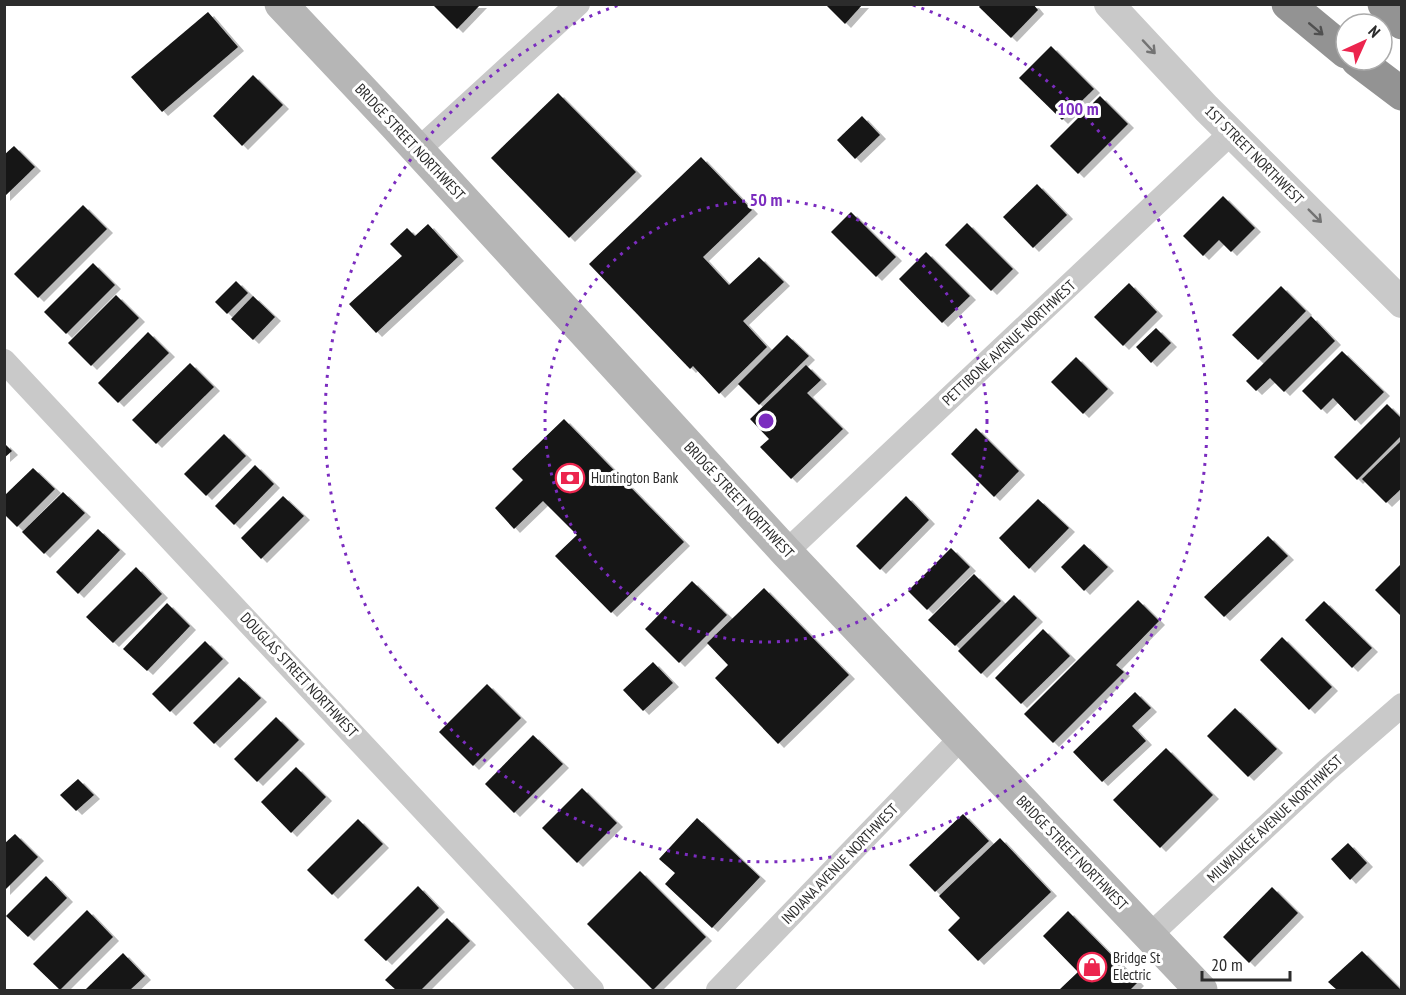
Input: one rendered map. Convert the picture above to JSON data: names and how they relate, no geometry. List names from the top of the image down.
{
  "streets": {
    "main road": ["BRIDGE STREET NORTHWEST"],
    "street": [
      "1ST STREET NORTHWEST",
      "PETTIBONE AVENUE NORTHWEST",
      "DOUGLAS STREET NORTHWEST",
      "MILWAUKEE AVENUE NORTHWEST",
      "INDIANA AVENUE NORTHWEST"
    ]
  },
  "crossings": [
    ["BRIDGE STREET NORTHWEST", "PETTIBONE AVENUE NORTHWEST"],
    ["BRIDGE STREET NORTHWEST", "MILWAUKEE AVENUE NORTHWEST"],
    ["BRIDGE STREET NORTHWEST", "INDIANA AVENUE NORTHWEST"],
    ["1ST STREET NORTHWEST", "PETTIBONE AVENUE NORTHWEST"]
  ],
  "one_way": ["1ST STREET NORTHWEST"],
  "places": {
    "bank": ["Huntington Bank"],
    "shop": ["Bridge St Electric"]
  },
  "scale_bar": "20 m",
  "north": "top right",
  "rings": ["100 m", "50 m"]
}
